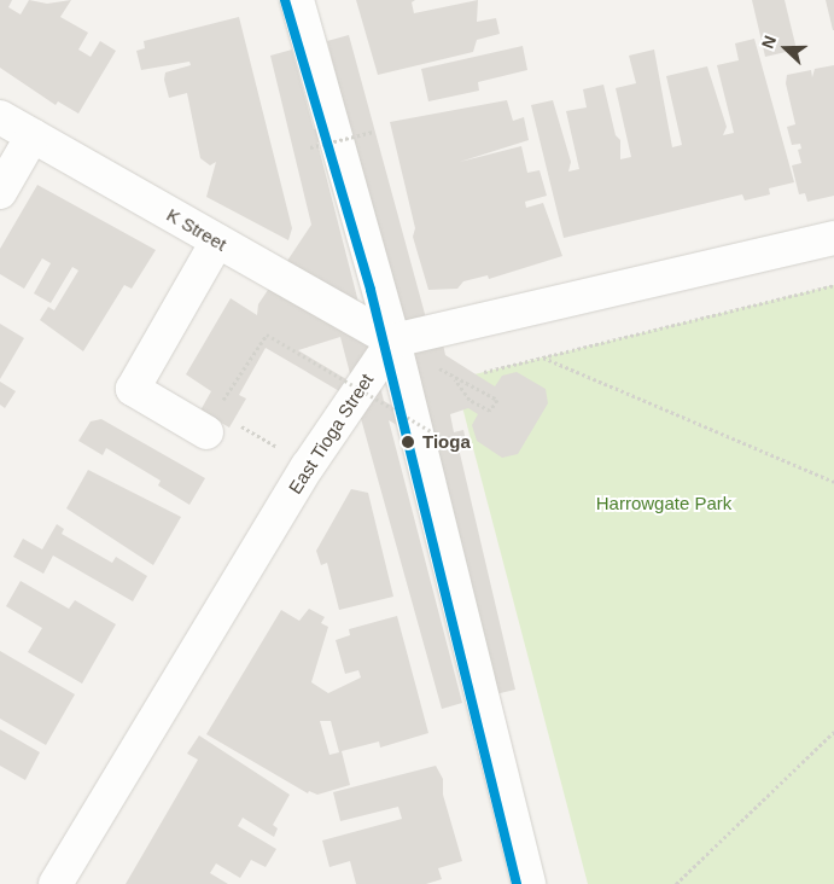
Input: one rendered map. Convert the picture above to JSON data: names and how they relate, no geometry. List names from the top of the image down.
{
  "streets": {
    "street": ["K Street", "East Tioga Street"]
  },
  "crossings": [
    ["K Street", "East Tioga Street"]
  ],
  "parks": ["Harrowgate Park"],
  "places": ["Tioga"],
  "north": "left"
}
